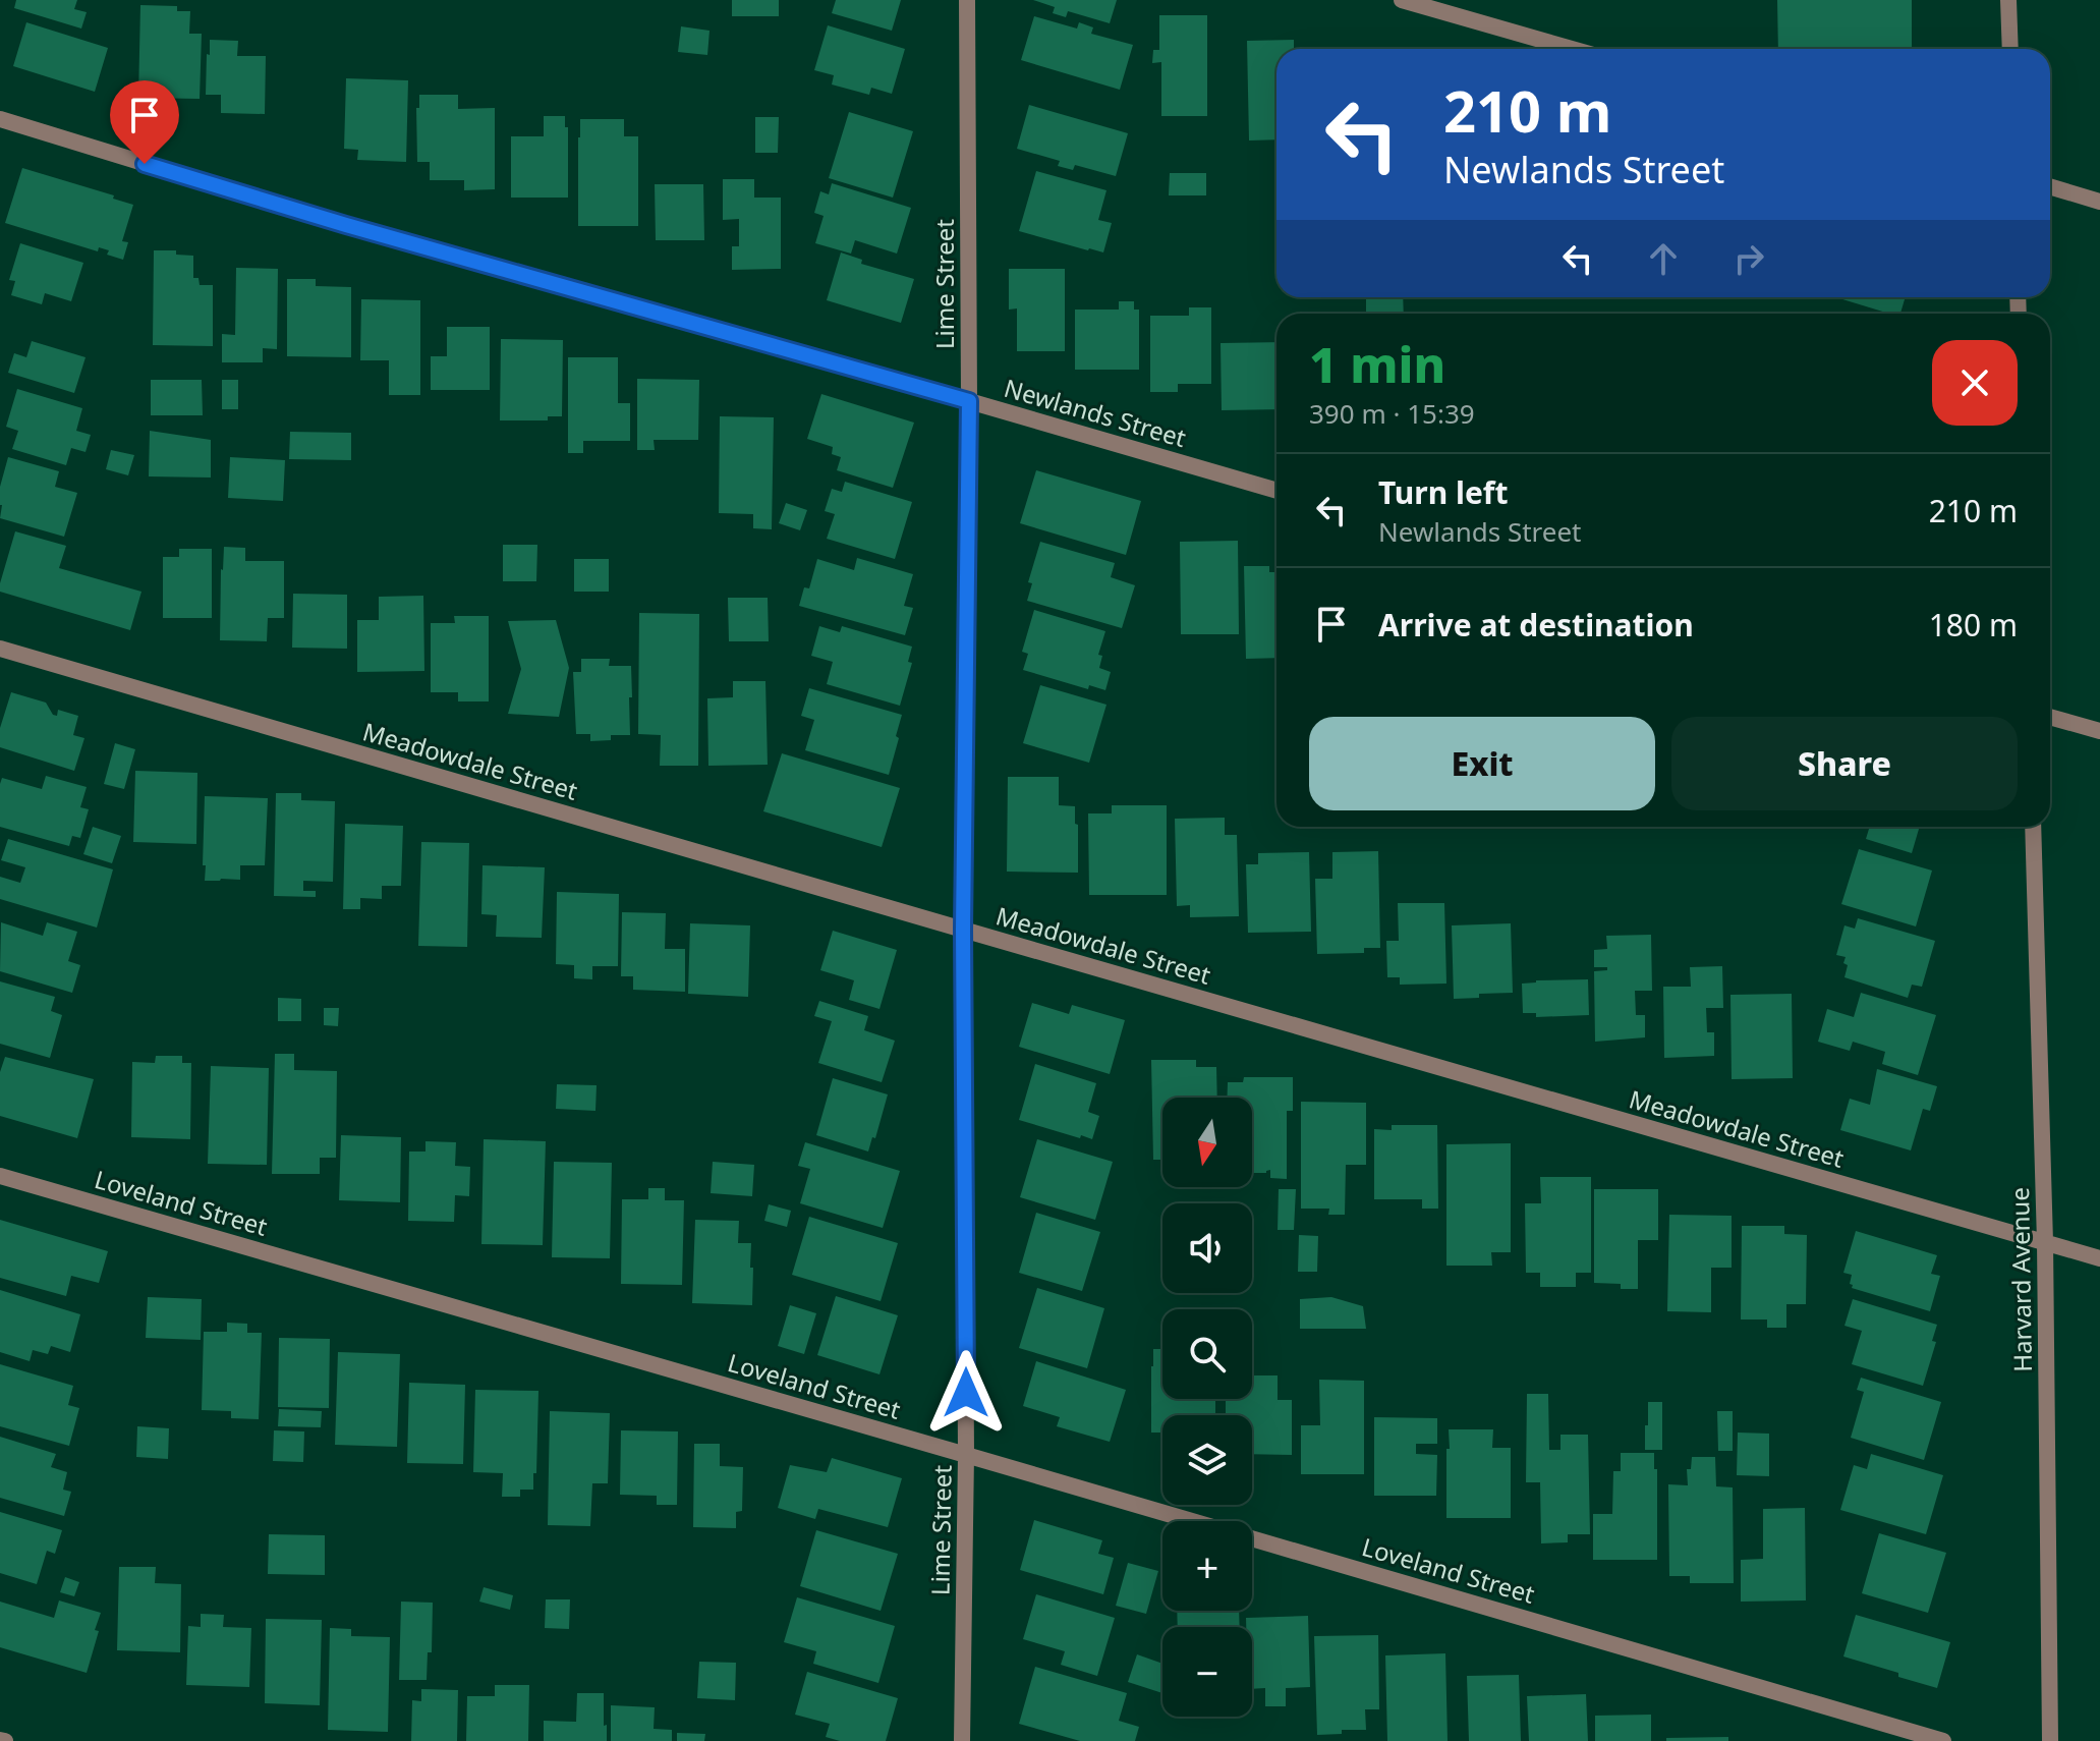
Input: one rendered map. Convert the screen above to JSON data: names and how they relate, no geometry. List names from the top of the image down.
{
  "streets": {
    "street": [
      "Lime Street",
      "Newlands Street",
      "Meadowdale Street",
      "Loveland Street",
      "Harvard Avenue"
    ]
  },
  "crossings": [
    ["Lime Street", "Newlands Street"],
    ["Lime Street", "Meadowdale Street"],
    ["Lime Street", "Loveland Street"],
    ["Meadowdale Street", "Harvard Avenue"]
  ],
  "north": "bottom",
  "page": {
    "turn": ["210 m", "Newlands Street"],
    "heading": ["1 min", "390 m · 15:39"],
    "list": [
      {
        "name": "Turn left",
        "note": "Newlands Street",
        "value": "210 m"
      },
      {
        "name": "Arrive at destination",
        "value": "180 m"
      }
    ],
    "buttons": ["Exit", "Share"],
    "map_buttons": ["+", "−"]
  }
}
